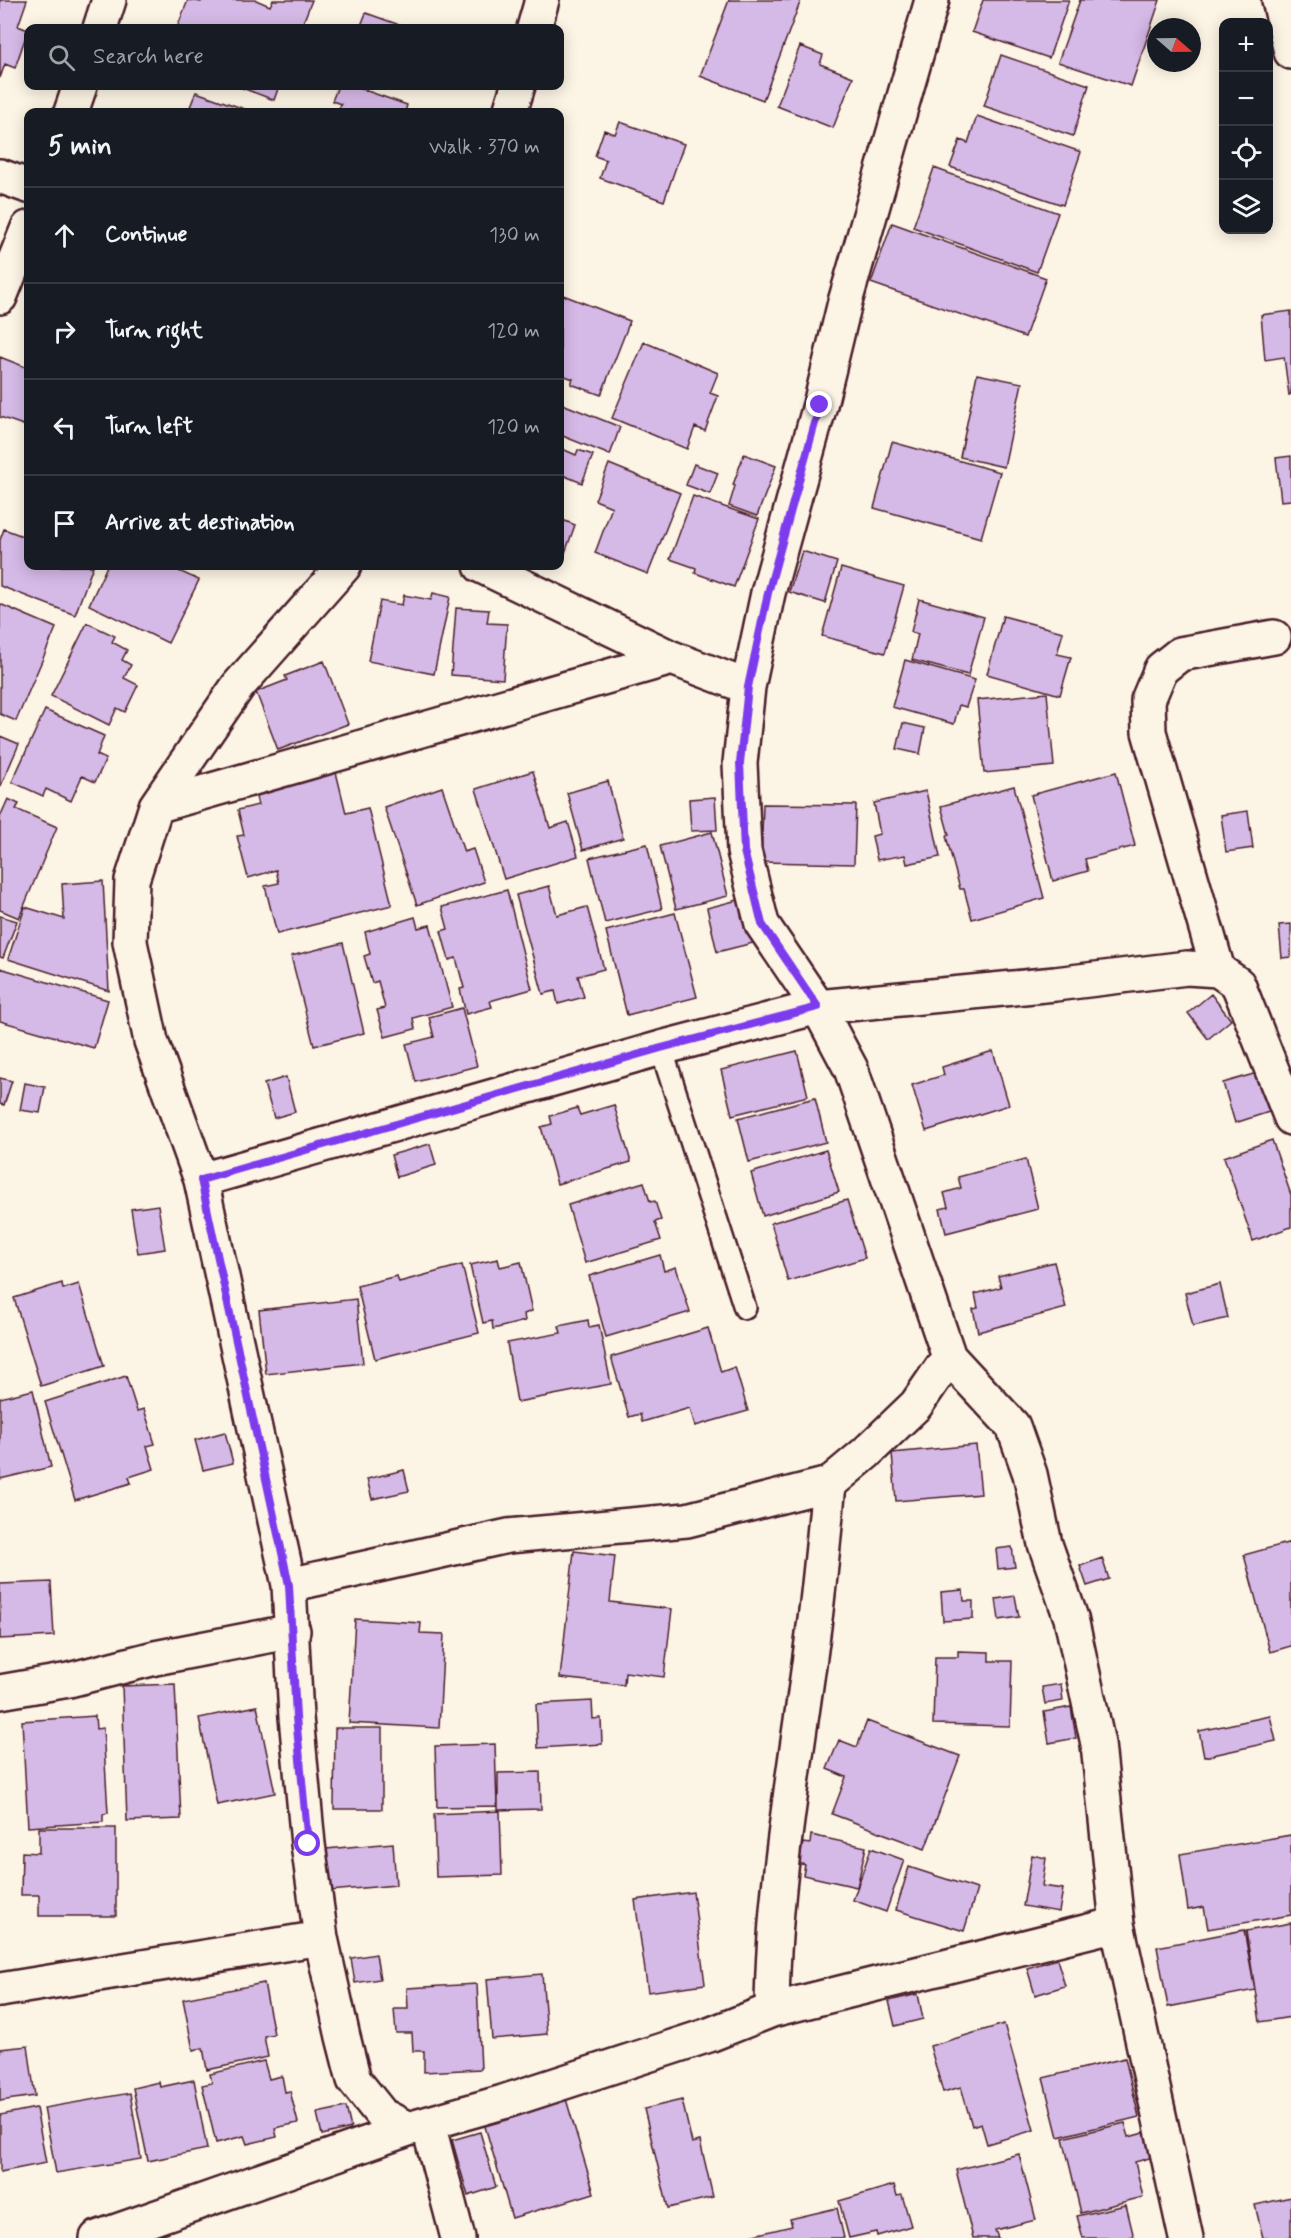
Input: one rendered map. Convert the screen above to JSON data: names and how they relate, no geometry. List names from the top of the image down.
{
  "north": "right",
  "page": {
    "map_buttons": ["+", "−"],
    "search": "Search here",
    "heading": ["5 min", "Walk · 370 m"],
    "list": [
      ["Continue", "130 m"],
      ["Turn right", "120 m"],
      ["Turn left", "120 m"],
      "Arrive at destination"
    ]
  }
}
